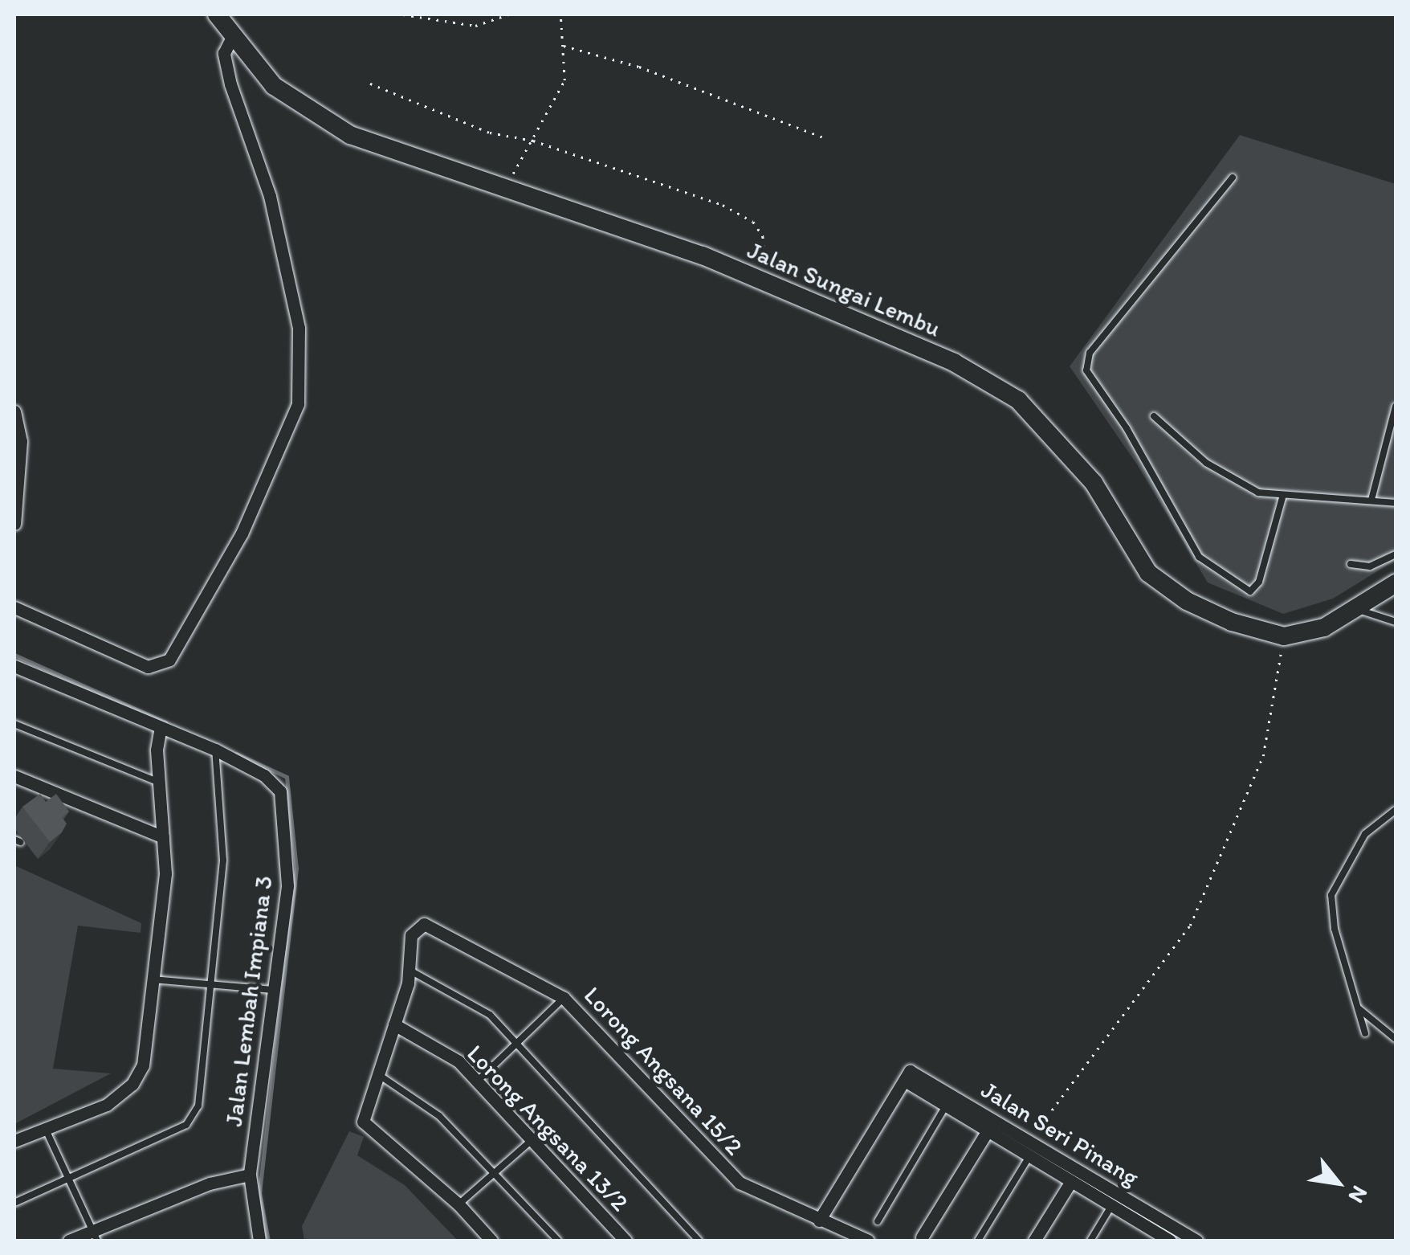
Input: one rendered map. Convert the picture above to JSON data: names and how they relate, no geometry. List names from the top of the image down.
{
  "streets": {
    "main road": ["Jalan Sungai Lembu"],
    "street": [
      "Jalan Lembah Impiana 3",
      "Lorong Angsana 15/2",
      "Lorong Angsana 13/2",
      "Jalan Seri Pinang"
    ]
  },
  "north": "bottom right"
}
